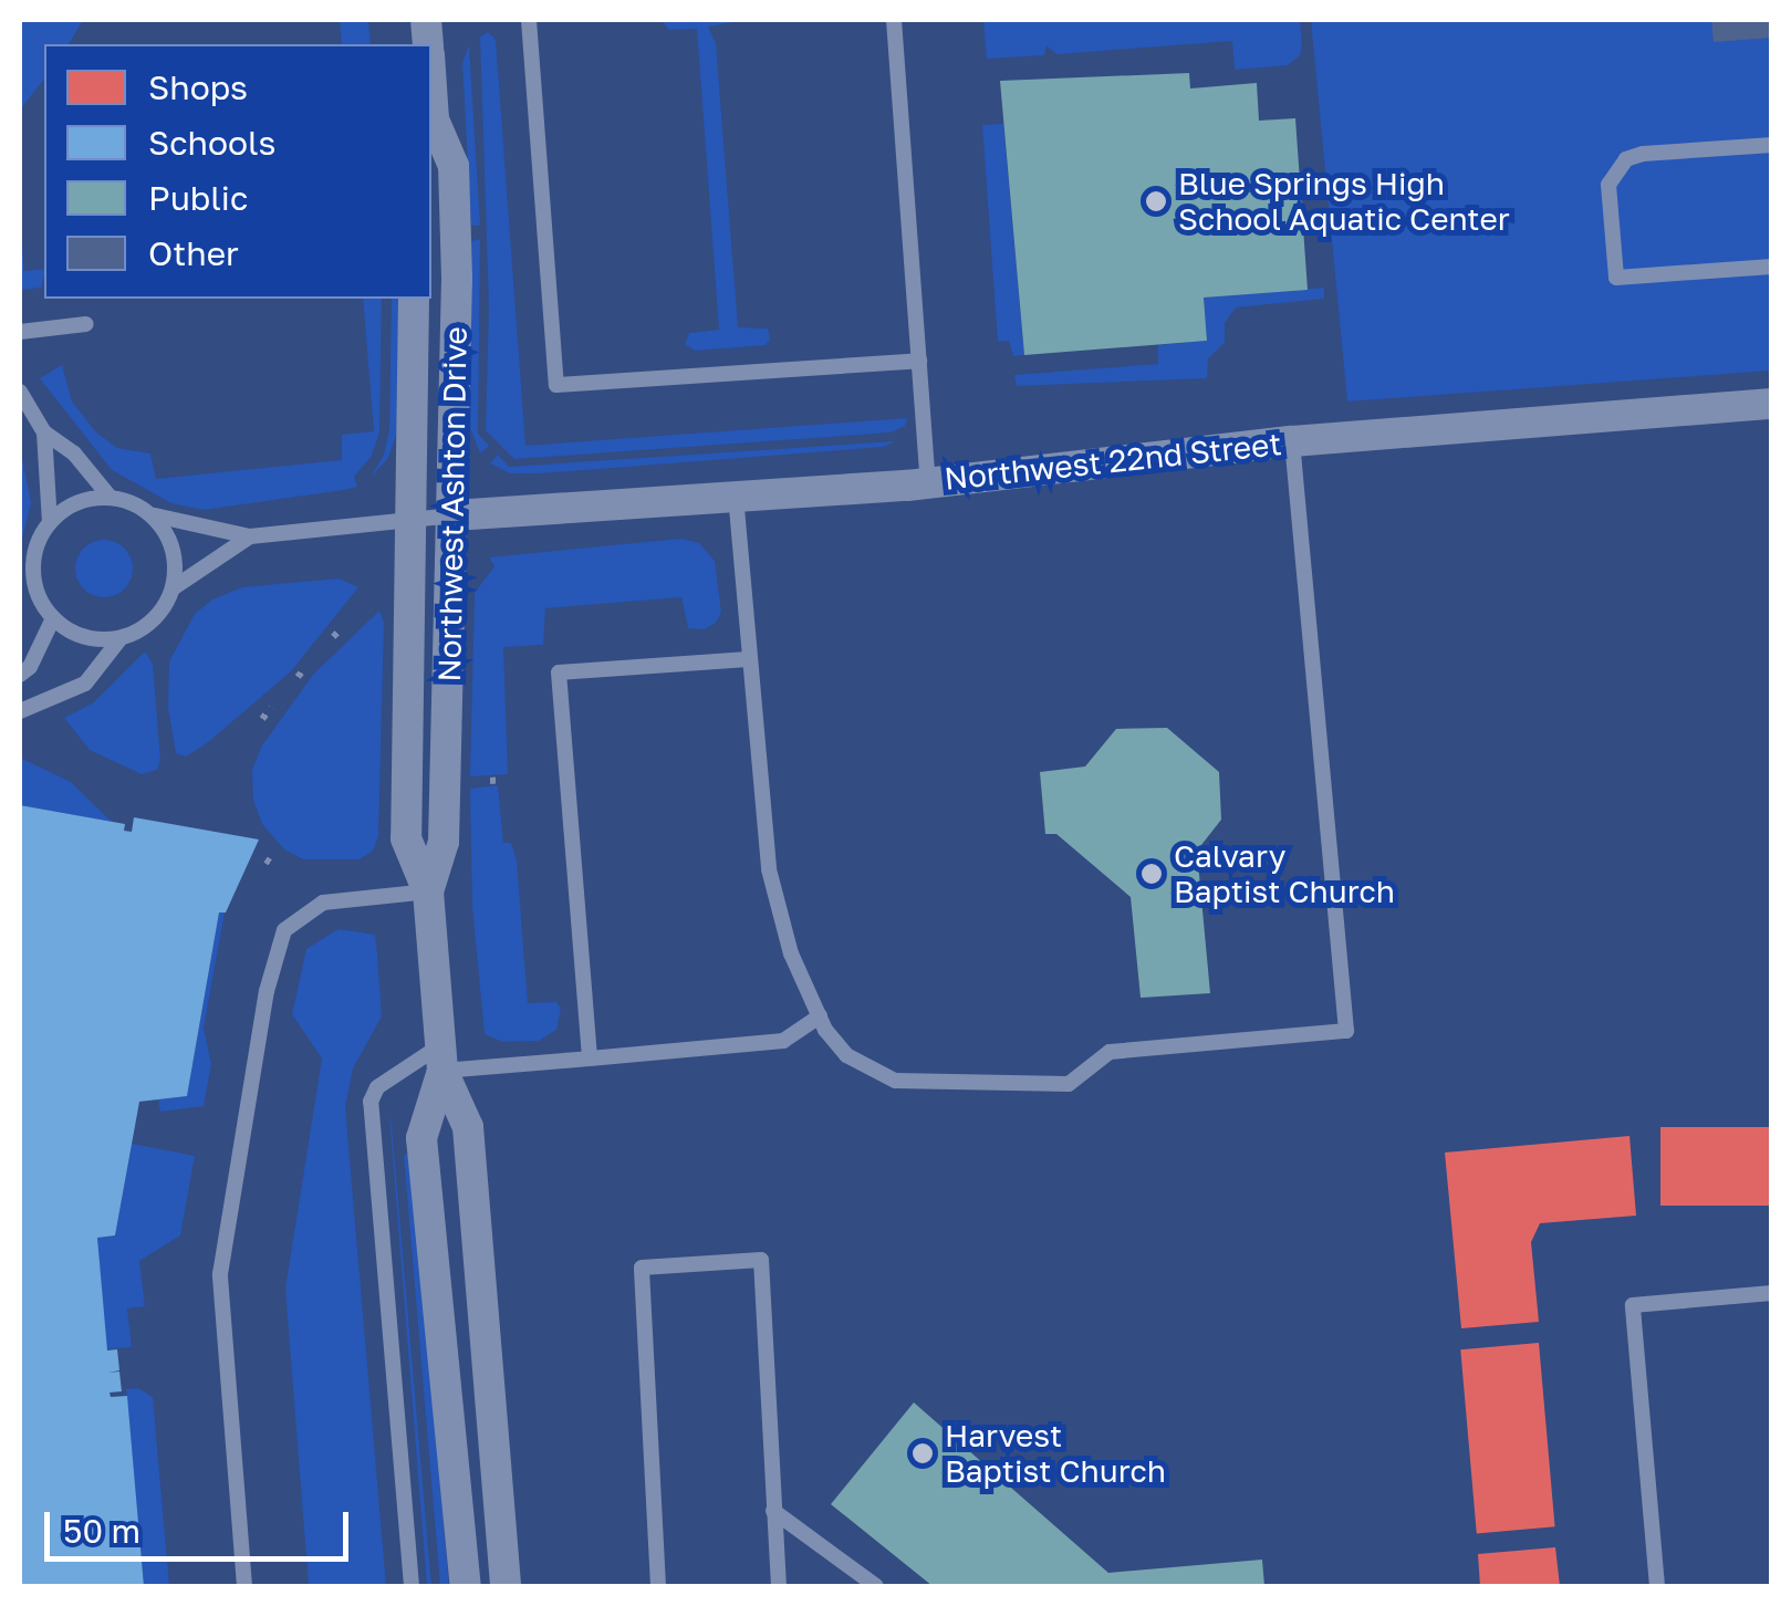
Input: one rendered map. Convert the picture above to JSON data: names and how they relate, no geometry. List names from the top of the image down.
{
  "streets": {
    "street": ["Northwest 22nd Street", "Northwest Ashton Drive"]
  },
  "crossings": [
    ["Northwest 22nd Street", "Northwest Ashton Drive"]
  ],
  "places": ["Blue Springs High School Aquatic Center", "Calvary Baptist Church", "Harvest Baptist Church"],
  "legend": [
    "Shops",
    "Schools",
    "Public",
    "Other"
  ],
  "scale_bar": "50 m"
}
